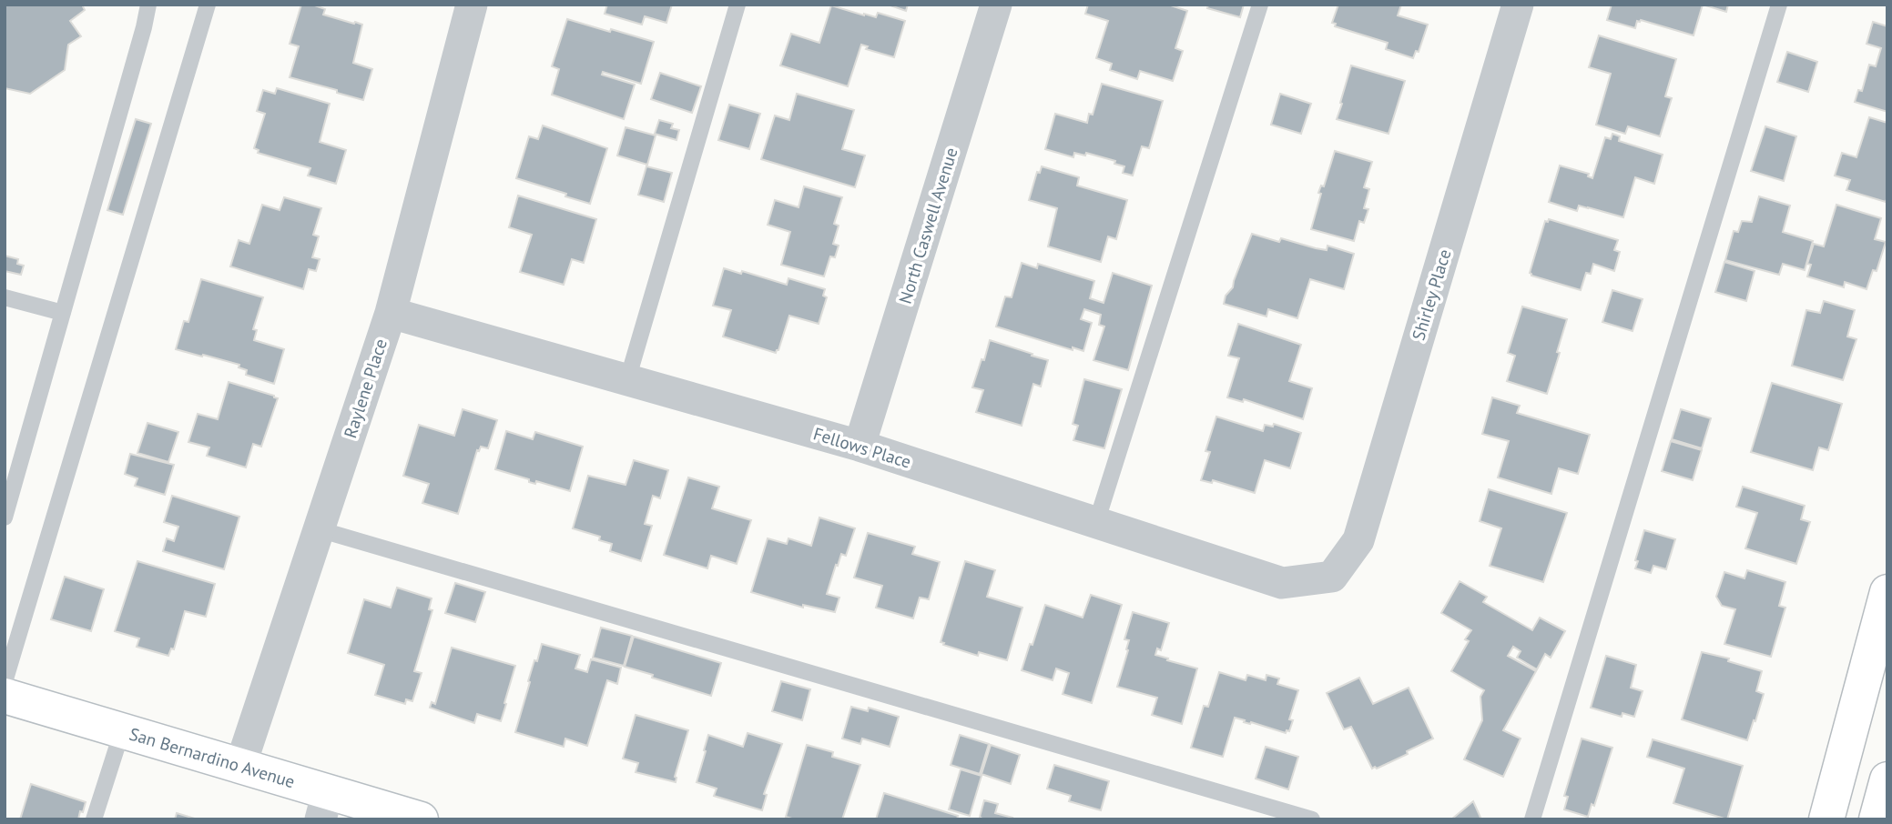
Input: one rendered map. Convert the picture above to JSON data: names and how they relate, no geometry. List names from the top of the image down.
{
  "streets": {
    "main road": ["San Bernardino Avenue"],
    "street": [
      "North Caswell Avenue",
      "Shirley Place",
      "Raylene Place",
      "Fellows Place"
    ]
  },
  "crossings": [
    ["North Caswell Avenue", "Fellows Place"],
    ["Shirley Place", "Fellows Place"],
    ["Raylene Place", "Fellows Place"],
    ["Raylene Place", "San Bernardino Avenue"]
  ]
}
